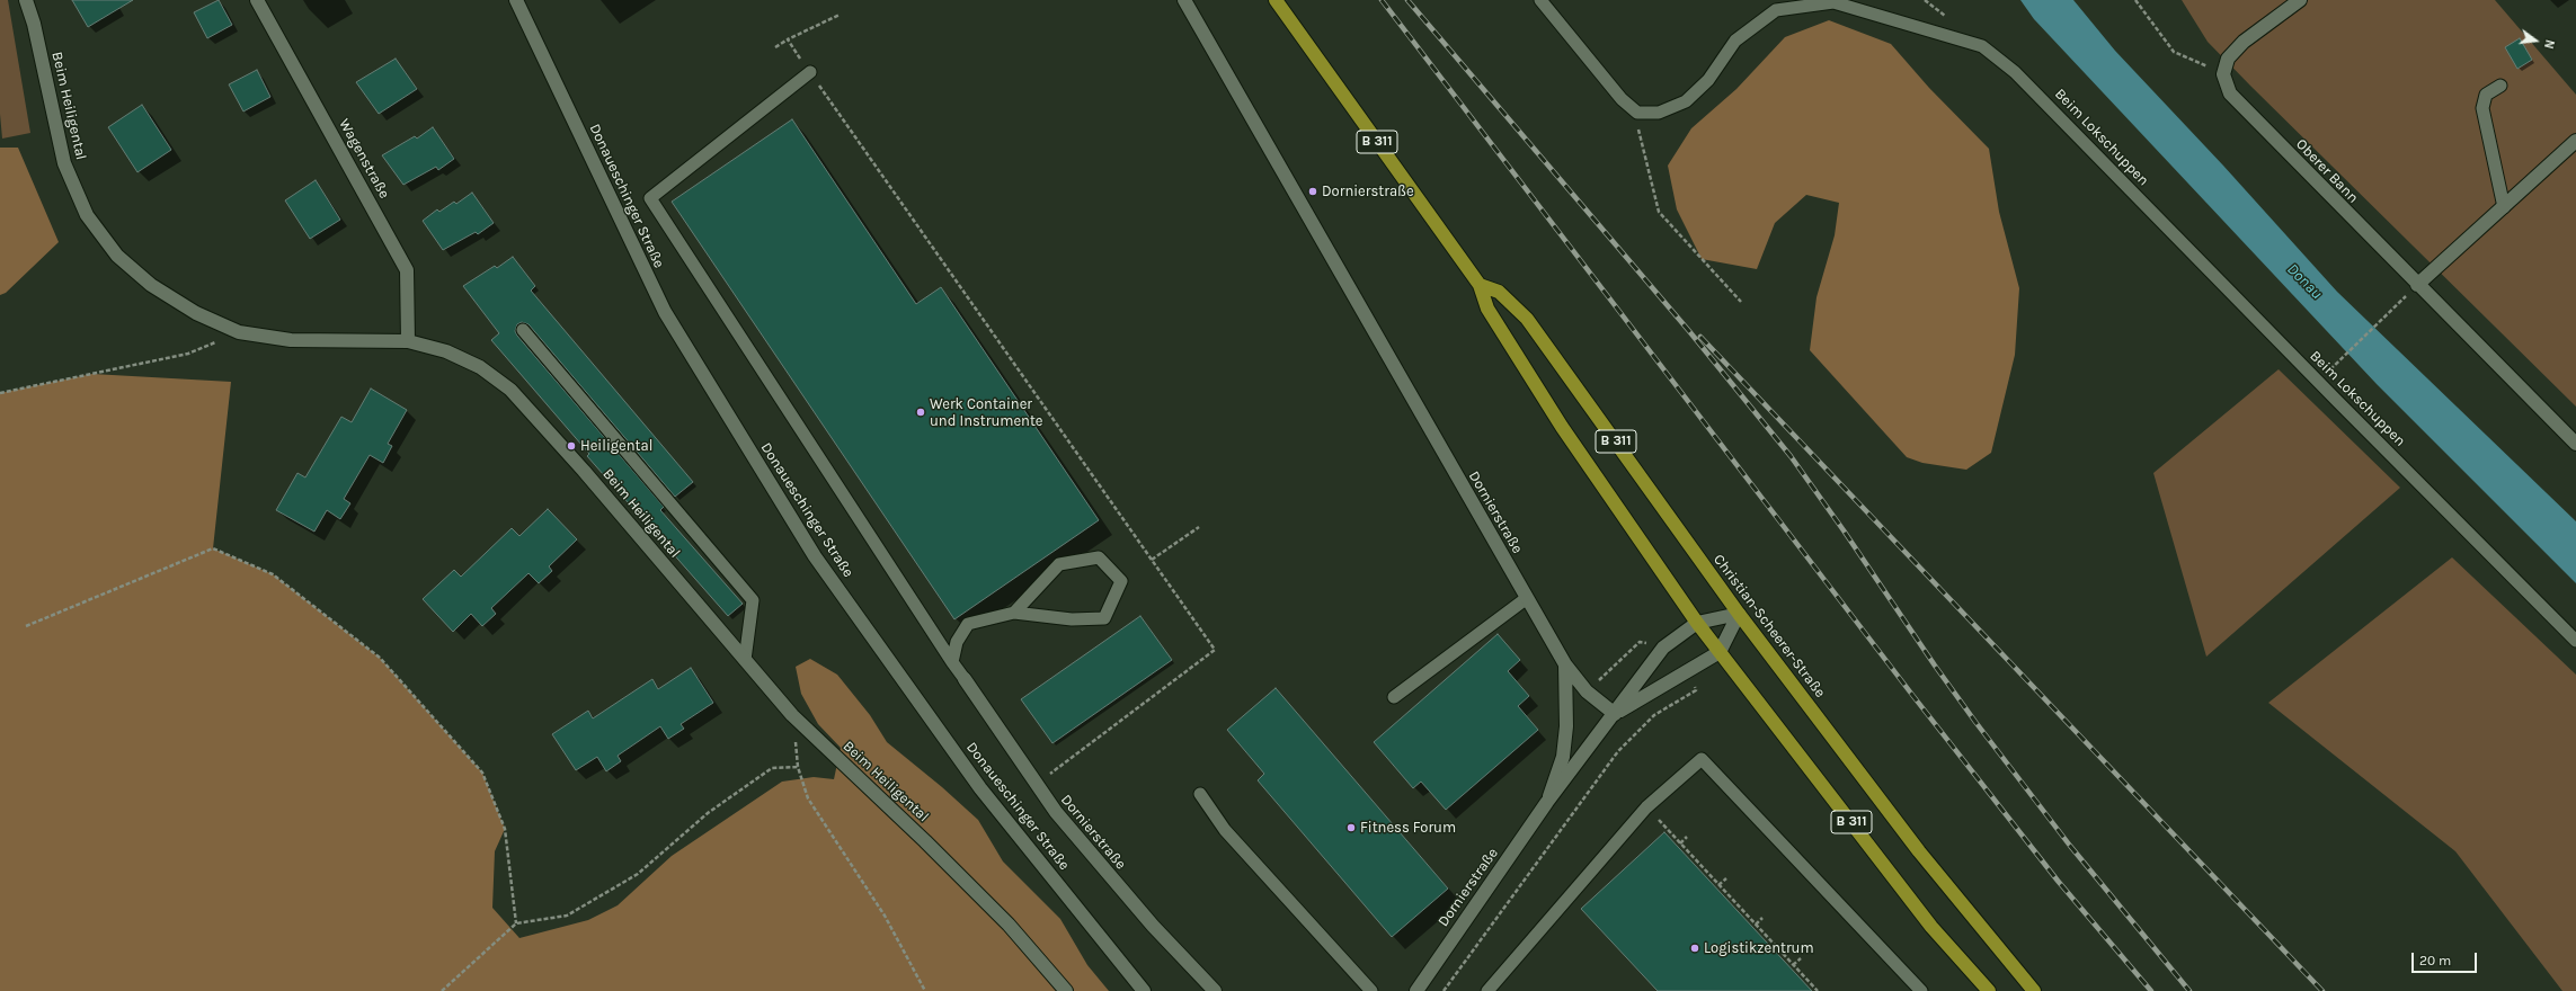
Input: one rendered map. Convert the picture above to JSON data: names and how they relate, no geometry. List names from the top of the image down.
{
  "streets": {
    "main road": ["B 311", "Christian-Scheerer-Straße"],
    "street": [
      "Beim Heiligental",
      "Wagenstraße",
      "Oberer Bann",
      "Donaueschinger Straße",
      "Dornierstraße"
    ],
    "lane": ["Beim Lokschuppen"]
  },
  "crossings": [
    ["Beim Heiligental", "Wagenstraße"],
    ["B 311", "Dornierstraße"],
    ["B 311", "Christian-Scheerer-Straße"],
    ["Dornierstraße", "Christian-Scheerer-Straße"]
  ],
  "water": ["Donau"],
  "places": [
    "Dornierstraße",
    "Werk Container und Instrumente",
    "Heiligental",
    "Fitness Forum",
    "Logistikzentrum"
  ],
  "scale_bar": "20 m",
  "north": "right"
}
